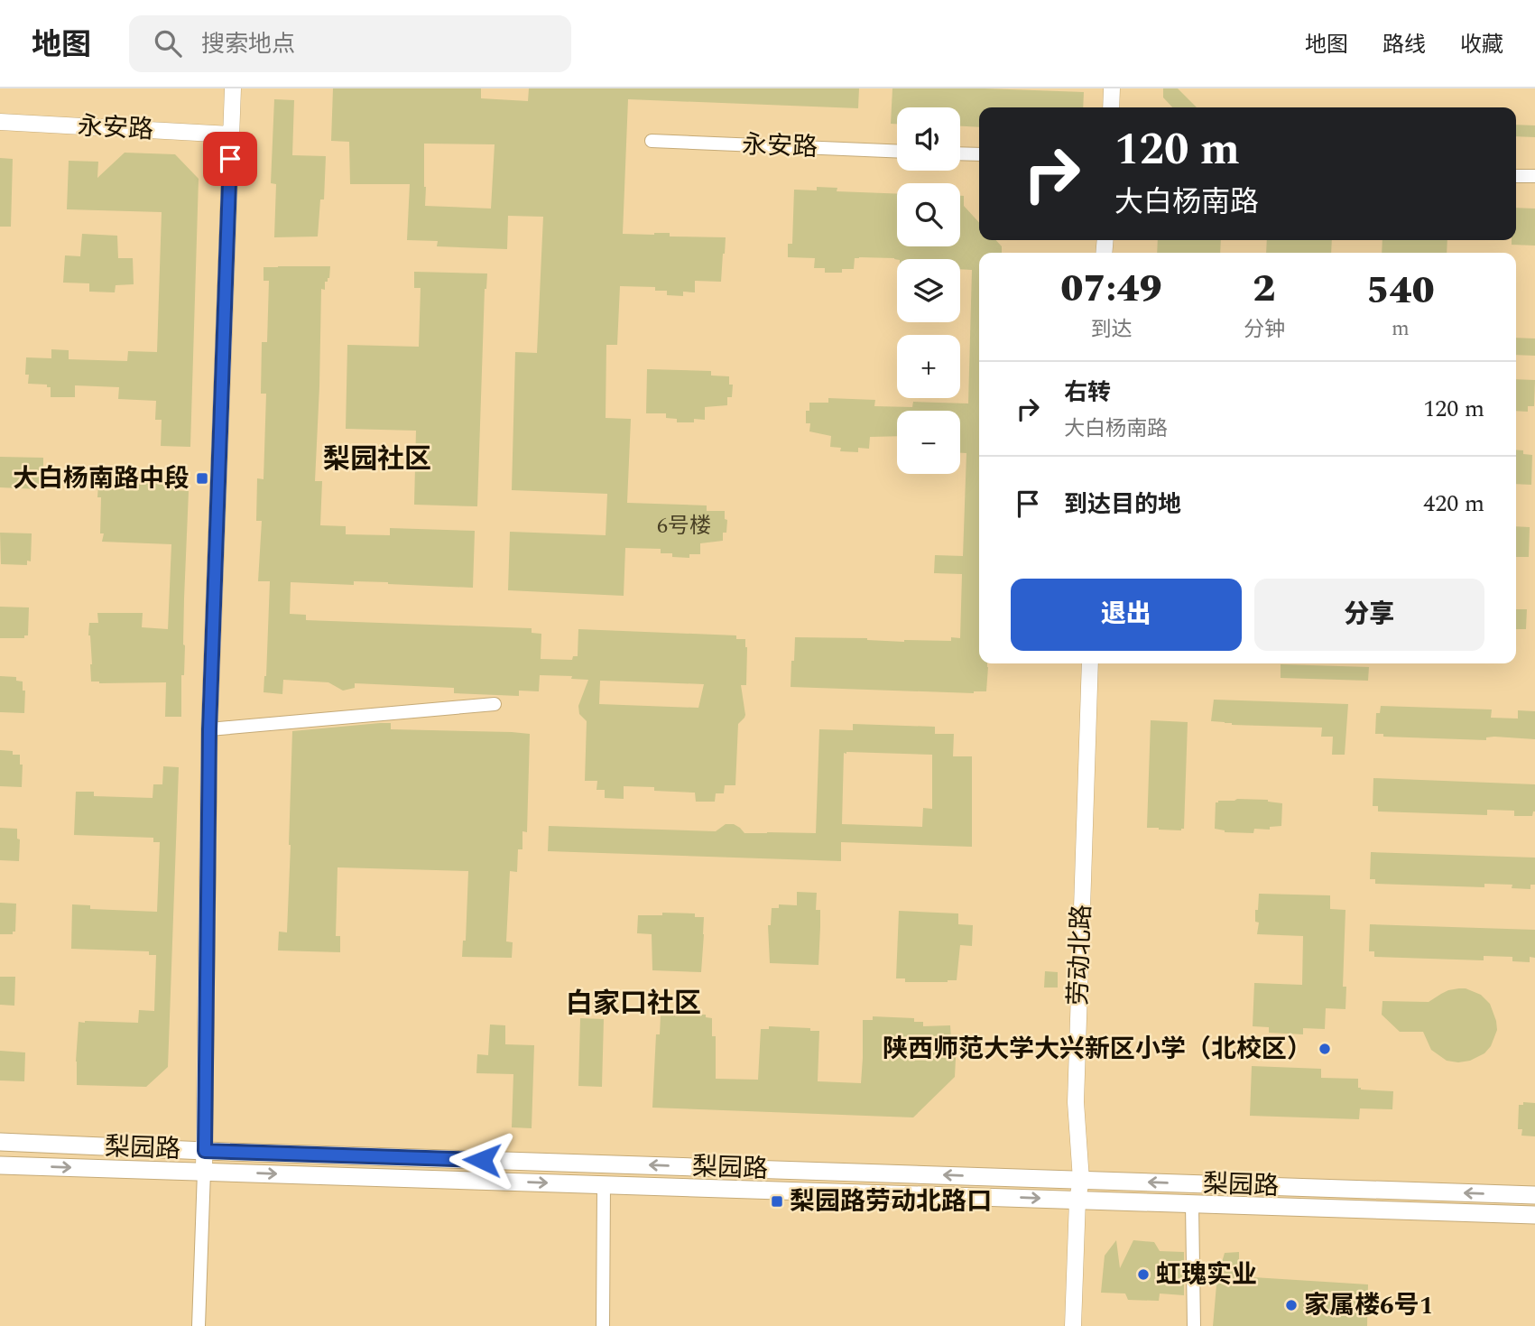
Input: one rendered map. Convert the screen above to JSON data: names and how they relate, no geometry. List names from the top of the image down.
{
  "streets": {
    "main road": ["梨园路"],
    "street": ["永安路", "劳动北路"]
  },
  "crossings": [
    ["劳动北路", "梨园路"]
  ],
  "districts": ["梨园社区", "白家口社区"],
  "places": {
    "transit": ["大白杨南路中段", "梨园路劳动北路口"],
    "other": ["陕西师范大学大兴新区小学（北校区）", "虹瑰实业", "家属楼6号1"]
  },
  "house_numbers": ["6号楼"],
  "page": {
    "header": "地图",
    "search": "搜索地点",
    "nav": ["地图", "路线", "收藏"],
    "map_buttons": ["+", "−"],
    "turn": ["120 m", "大白杨南路"],
    "eta": [
      "07:49",
      "到达",
      "2",
      "分钟",
      "540",
      "m"
    ],
    "list": [
      {
        "name": "右转",
        "note": "大白杨南路",
        "value": "120 m"
      },
      {
        "name": "到达目的地",
        "value": "420 m"
      }
    ],
    "buttons": ["退出", "分享"]
  }
}
